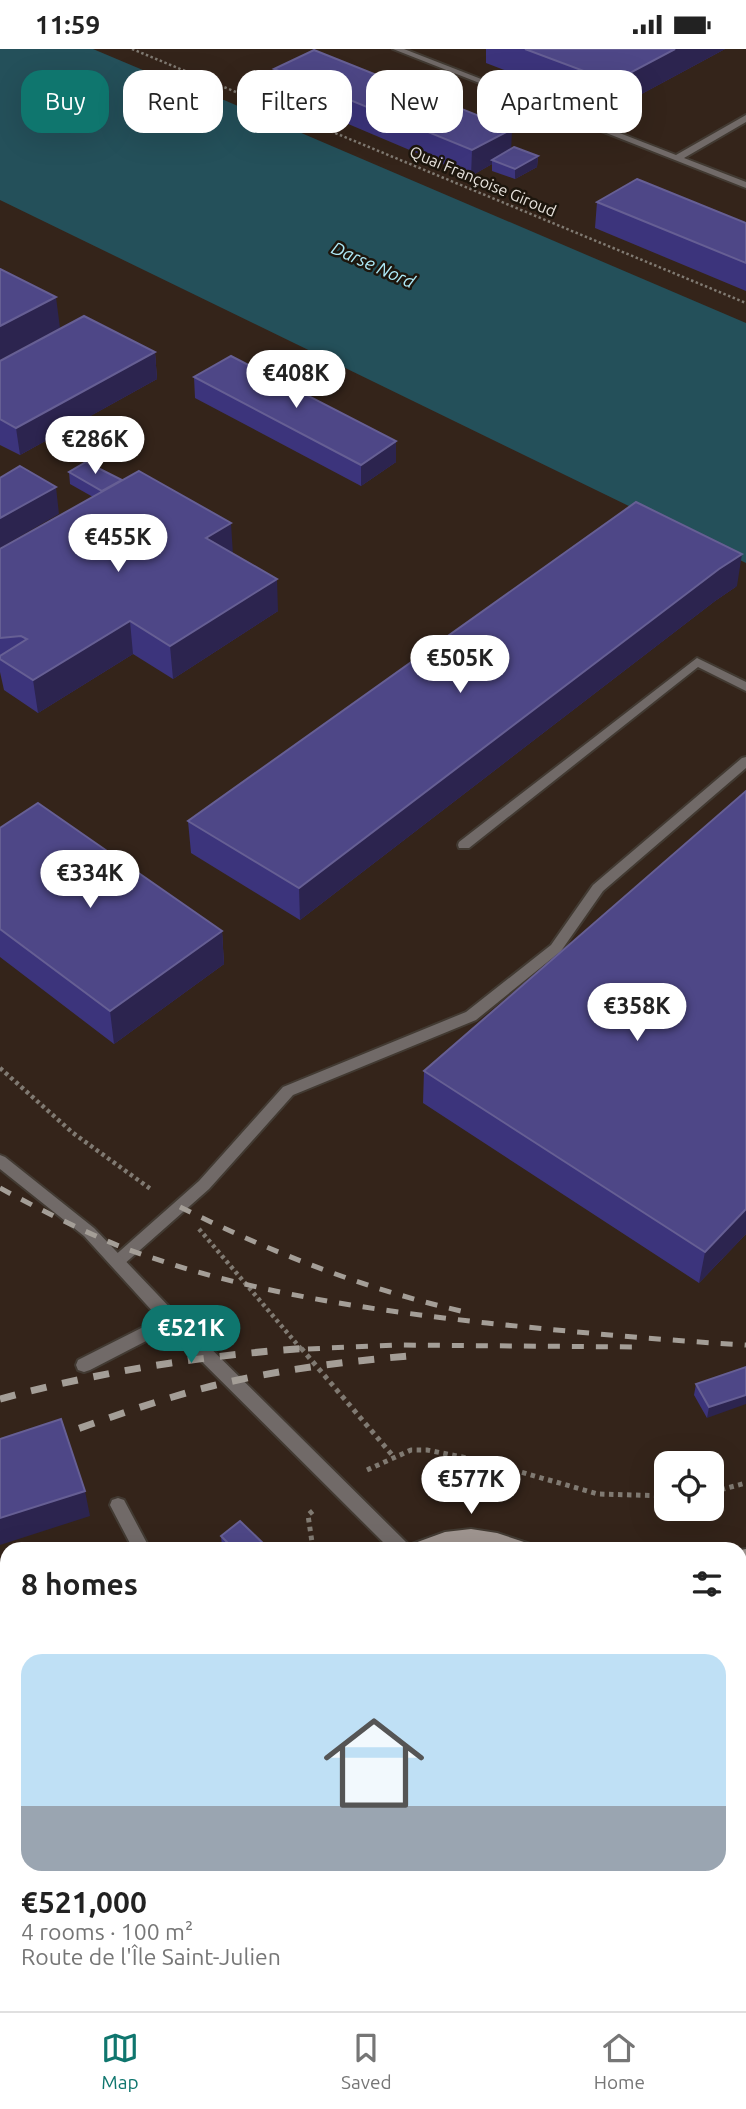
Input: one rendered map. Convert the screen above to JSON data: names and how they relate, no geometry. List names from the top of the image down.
{
  "streets": {
    "path": ["Quai Françoise Giroud"]
  },
  "water": ["Darse Nord"],
  "page": {
    "status": "11:59",
    "chip": [
      "Buy",
      "Rent",
      "Filters",
      "New",
      "Apartment"
    ],
    "price": [
      "€408K",
      "€286K",
      "€455K",
      "€505K",
      "€334K",
      "€358K",
      "€521K",
      "€577K"
    ],
    "heading": "8 homes",
    "list": [
      {
        "name": "€521,000",
        "note": "4 rooms · 100 m² · Route de l'Île Saint-Julien"
      }
    ],
    "tabs": ["Map", "Saved", "Home"]
  }
}
